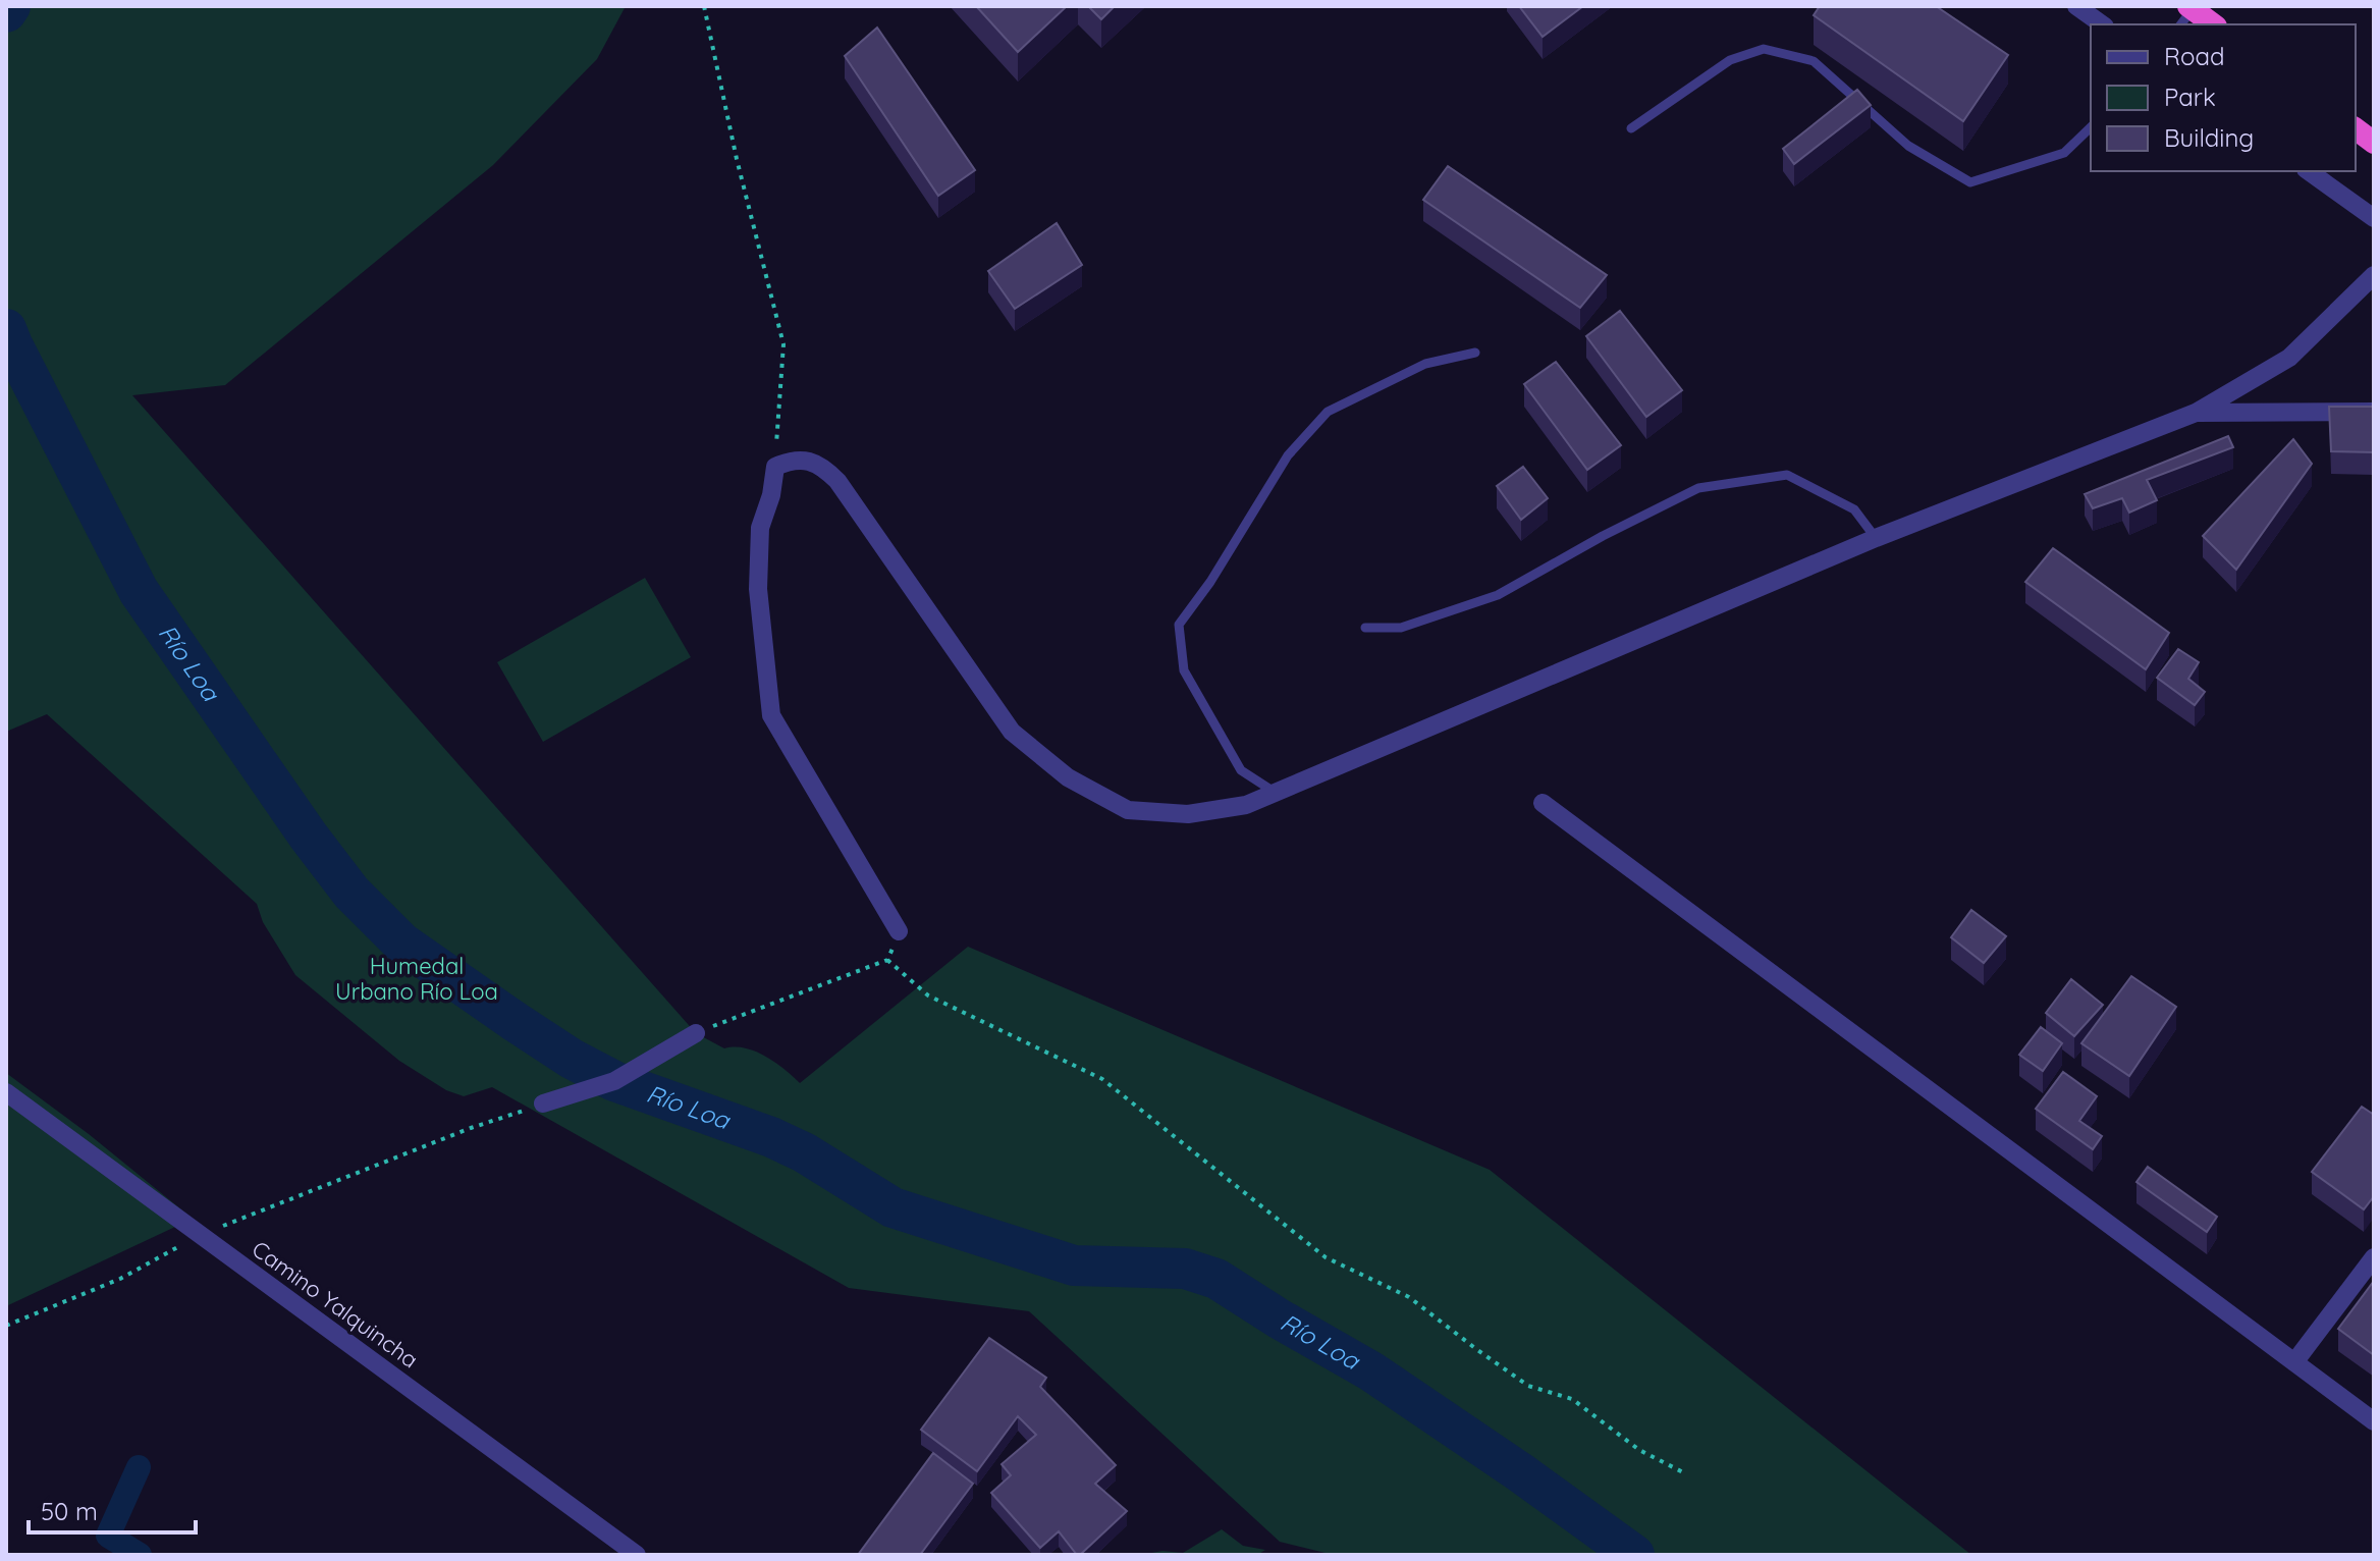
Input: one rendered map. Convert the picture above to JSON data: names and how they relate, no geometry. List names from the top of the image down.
{
  "streets": {
    "street": ["Camino Yalquincha"]
  },
  "water": ["Río Loa"],
  "parks": ["Humedal Urbano Río Loa"],
  "legend": ["Road", "Park", "Building"],
  "scale_bar": "50 m"
}
